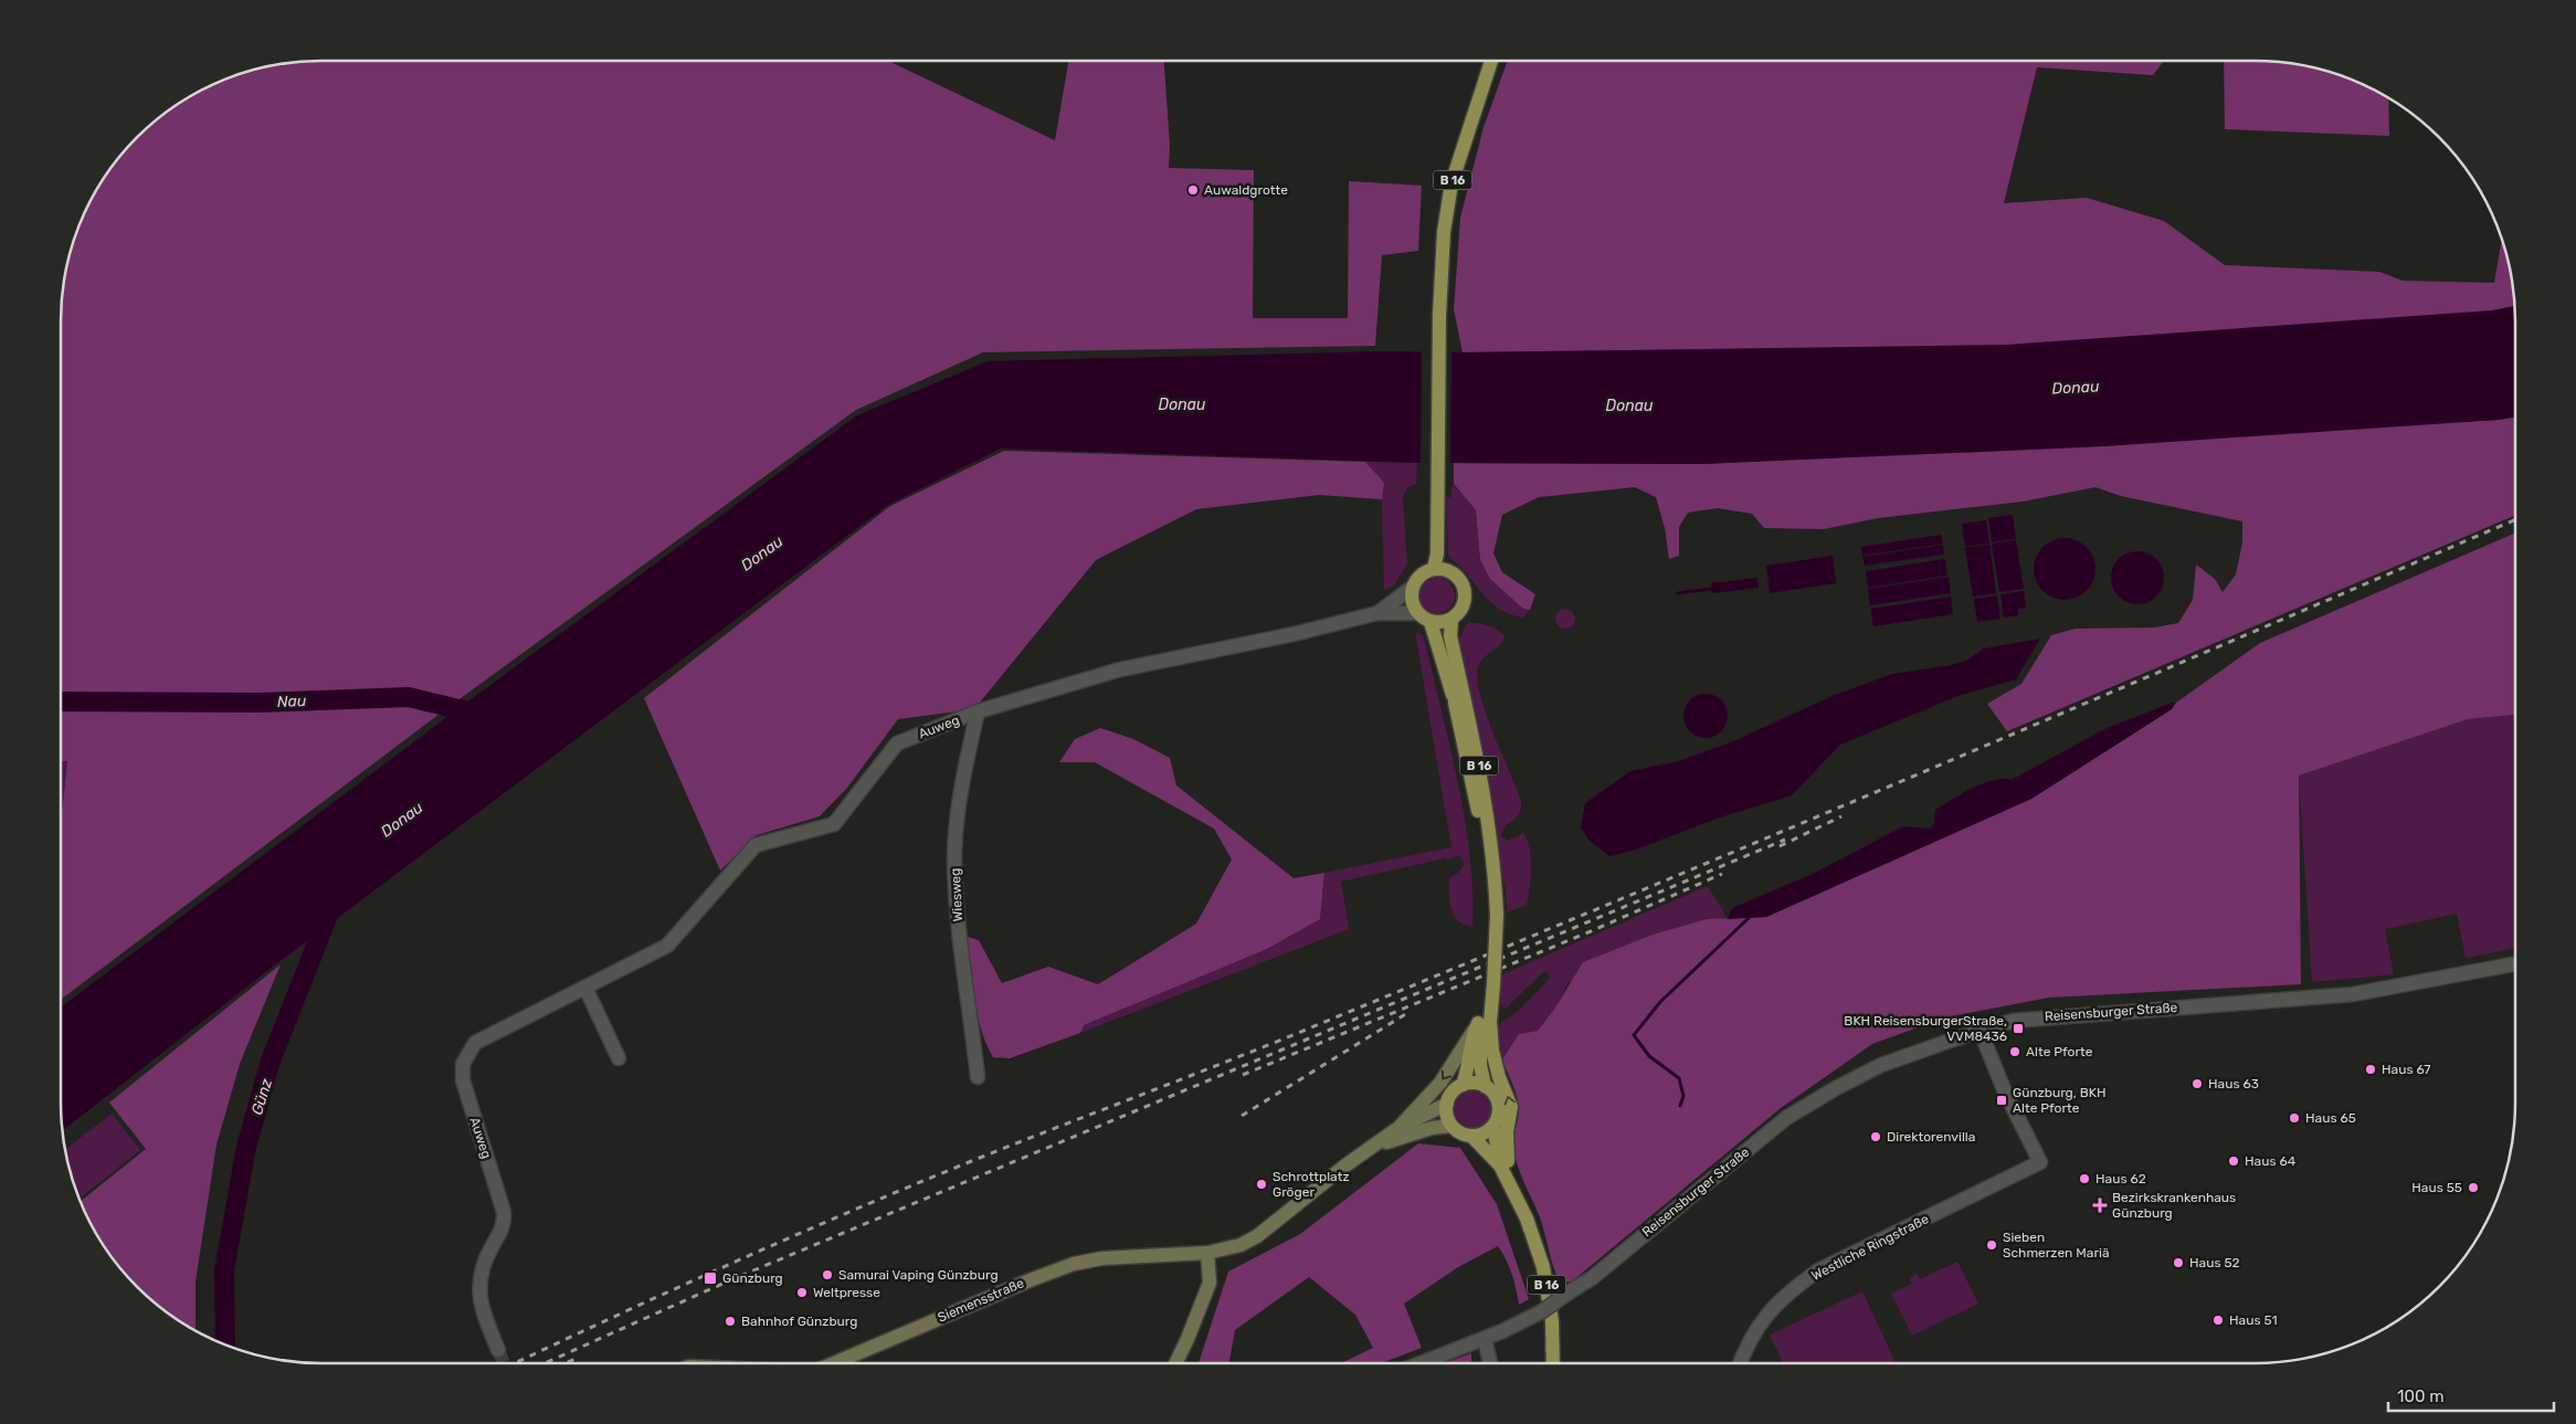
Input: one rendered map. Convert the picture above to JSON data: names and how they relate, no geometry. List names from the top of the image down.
{
  "streets": {
    "main road": ["B 16", "Siemensstraße"],
    "street": [
      "Auweg",
      "Wiesweg",
      "Reisensburger Straße",
      "Westliche Ringstraße"
    ]
  },
  "crossings": [
    ["B 16", "Auweg"],
    ["Auweg", "Wiesweg"],
    ["Reisensburger Straße", "Westliche Ringstraße"]
  ],
  "water": ["Donau", "Nau", "Günz"],
  "places": {
    "other": [
      "Auwaldgrotte",
      "Alte Pforte",
      "Haus 67",
      "Haus 63",
      "Haus 65",
      "Direktorenvilla",
      "Haus 64",
      "Haus 62",
      "Schrottplatz Gröger",
      "Haus 55",
      "Sieben Schmerzen Mariä",
      "Haus 52",
      "Samurai Vaping Günzburg",
      "Weltpresse",
      "Haus 51",
      "Bahnhof Günzburg"
    ],
    "transit": ["BKH ReisensburgerStraße, VVM8436", "Günzburg, BKH Alte Pforte", "Günzburg"],
    "health": ["Bezirkskrankenhaus Günzburg"]
  },
  "scale_bar": "100 m"
}
